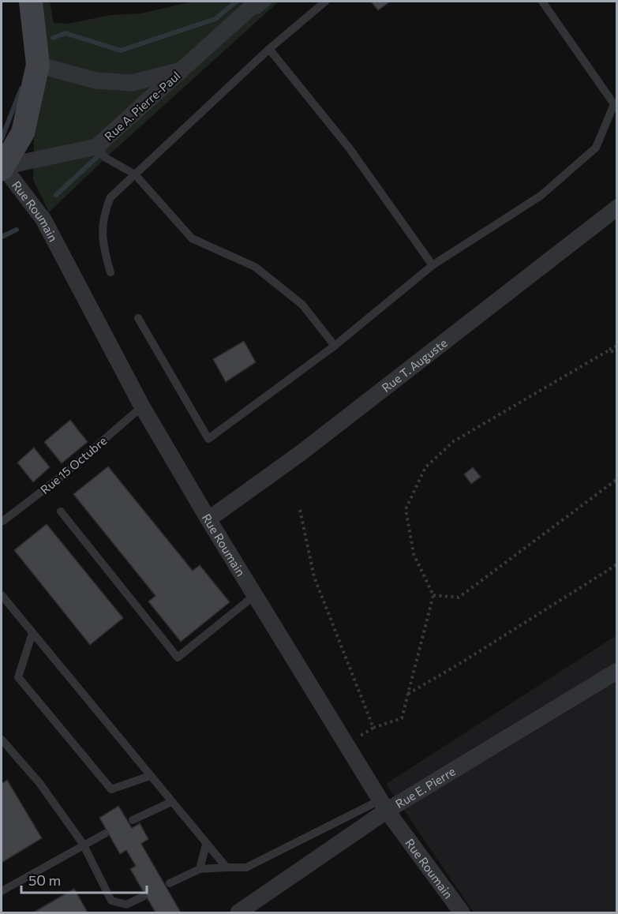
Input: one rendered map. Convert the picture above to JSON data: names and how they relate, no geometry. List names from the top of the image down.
{
  "streets": {
    "street": [
      "Rue A. Pierre-Paul",
      "Rue Roumain",
      "Rue T. Auguste",
      "Rue E. Pierre"
    ],
    "lane": ["Rue 15 Octubre"]
  },
  "crossings": [
    ["Rue A. Pierre-Paul", "Rue Roumain"],
    ["Rue Roumain", "Rue T. Auguste"],
    ["Rue Roumain", "Rue 15 Octubre"],
    ["Rue Roumain", "Rue E. Pierre"]
  ],
  "scale_bar": "50 m"
}
